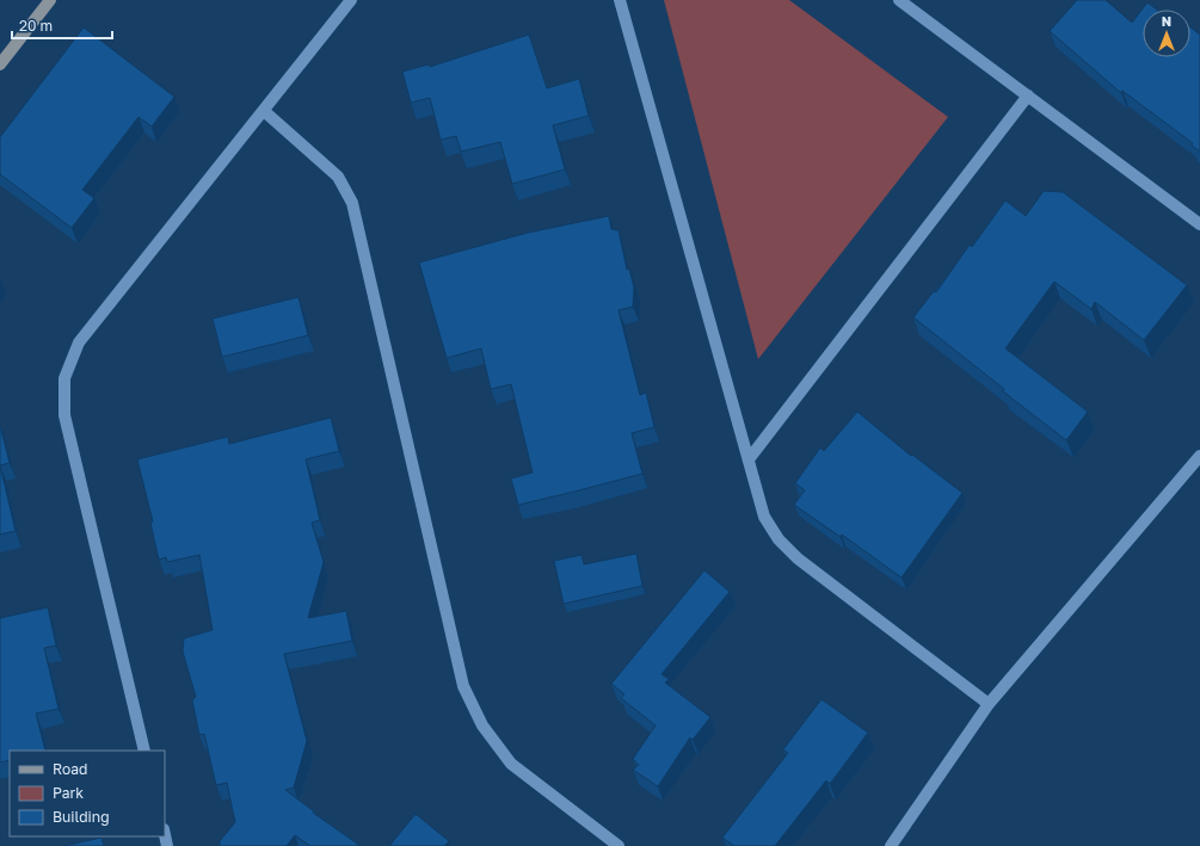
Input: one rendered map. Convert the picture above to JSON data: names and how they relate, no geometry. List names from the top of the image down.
{
  "legend": ["Road", "Park", "Building"],
  "scale_bar": "20 m",
  "north": "top"
}
